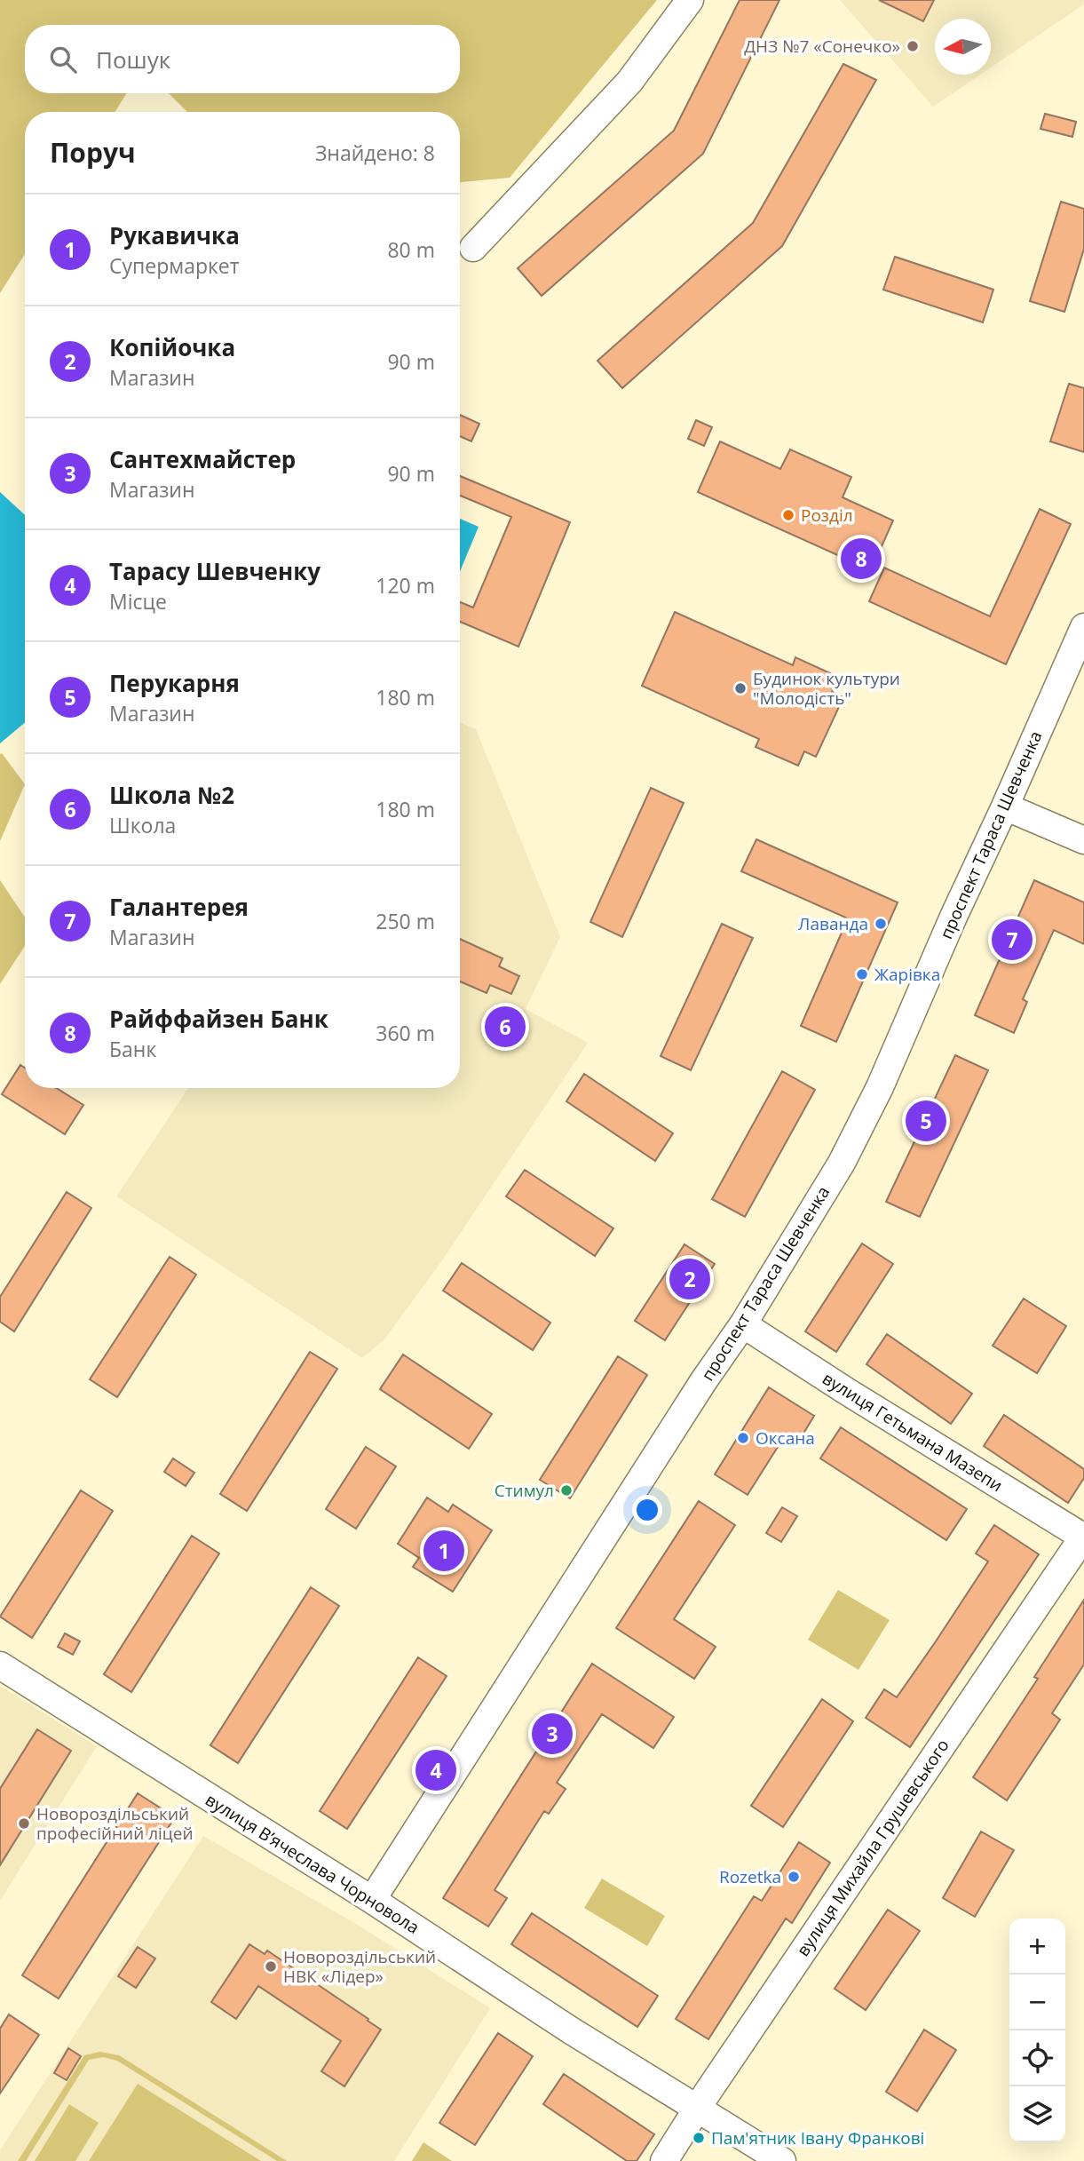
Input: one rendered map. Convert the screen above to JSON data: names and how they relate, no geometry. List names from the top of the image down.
{
  "streets": {
    "street": [
      "проспект Тараса Шевченка",
      "вулиця Гетьмана Мазепи",
      "вулиця Михайла Грушевського",
      "вулиця Вʼячеслава Чорновола"
    ]
  },
  "crossings": [
    ["проспект Тараса Шевченка", "вулиця Гетьмана Мазепи"],
    ["проспект Тараса Шевченка", "вулиця Вʼячеслава Чорновола"],
    ["вулиця Гетьмана Мазепи", "вулиця Михайла Грушевського"],
    ["вулиця Михайла Грушевського", "вулиця Вʼячеслава Чорновола"]
  ],
  "places": [
    "ДНЗ №7 «Сонечко»",
    "Розділ",
    "Будинок культури \"Молодість\"",
    "Лаванда",
    "Жарівка",
    "Оксана",
    "Стимул",
    "Новороздільський професійний ліцей",
    "Rozetka",
    "Новороздільський НВК «Лідер»",
    "Пам'ятник Івану Франкові"
  ],
  "north": "left",
  "page": {
    "search": "Пошук",
    "heading": ["Поруч", "Знайдено: 8"],
    "list": [
      {
        "mark": "1",
        "name": "Рукавичка",
        "note": "Супермаркет",
        "value": "80 m"
      },
      {
        "mark": "2",
        "name": "Копійочка",
        "note": "Магазин",
        "value": "90 m"
      },
      {
        "mark": "3",
        "name": "Сантехмайстер",
        "note": "Магазин",
        "value": "90 m"
      },
      {
        "mark": "4",
        "name": "Тарасу Шевченку",
        "note": "Місце",
        "value": "120 m"
      },
      {
        "mark": "5",
        "name": "Перукарня",
        "note": "Магазин",
        "value": "180 m"
      },
      {
        "mark": "6",
        "name": "Школа №2",
        "note": "Школа",
        "value": "180 m"
      },
      {
        "mark": "7",
        "name": "Галантерея",
        "note": "Магазин",
        "value": "250 m"
      },
      {
        "mark": "8",
        "name": "Райффайзен Банк",
        "note": "Банк",
        "value": "360 m"
      }
    ],
    "pins": [
      "8",
      "7",
      "6",
      "5",
      "2",
      "1",
      "3",
      "4"
    ],
    "map_buttons": ["+", "−"]
  }
}
